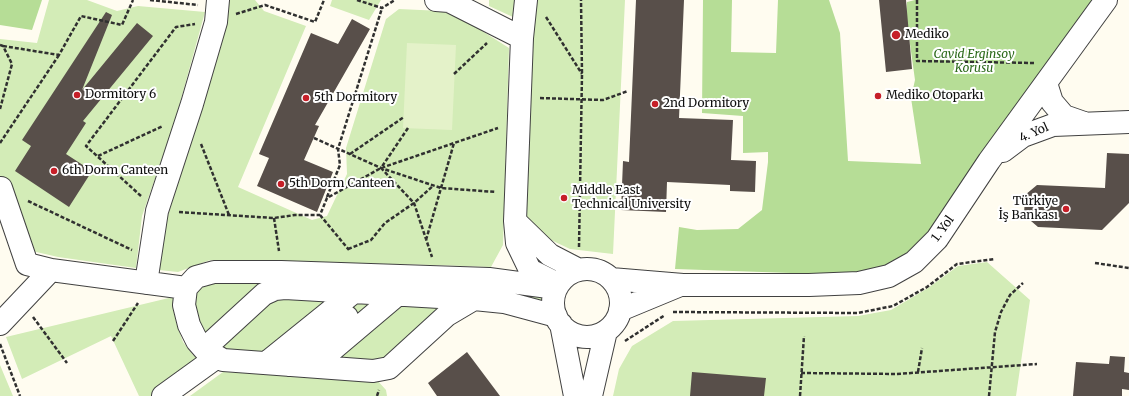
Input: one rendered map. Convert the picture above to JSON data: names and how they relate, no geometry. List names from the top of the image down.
{
  "streets": {
    "street": ["4. Yol", "1. Yol"]
  },
  "crossings": [
    ["4. Yol", "1. Yol"]
  ],
  "parks": ["Cavid Erginsoy Korusu"],
  "places": [
    "Mediko",
    "Dormitory 6",
    "Mediko Otoparkı",
    "5th Dormitory",
    "2nd Dormitory",
    "6th Dorm Canteen",
    "5th Dorm Canteen",
    "Middle East Technical University",
    "Türkiye İş Bankası"
  ]
}
